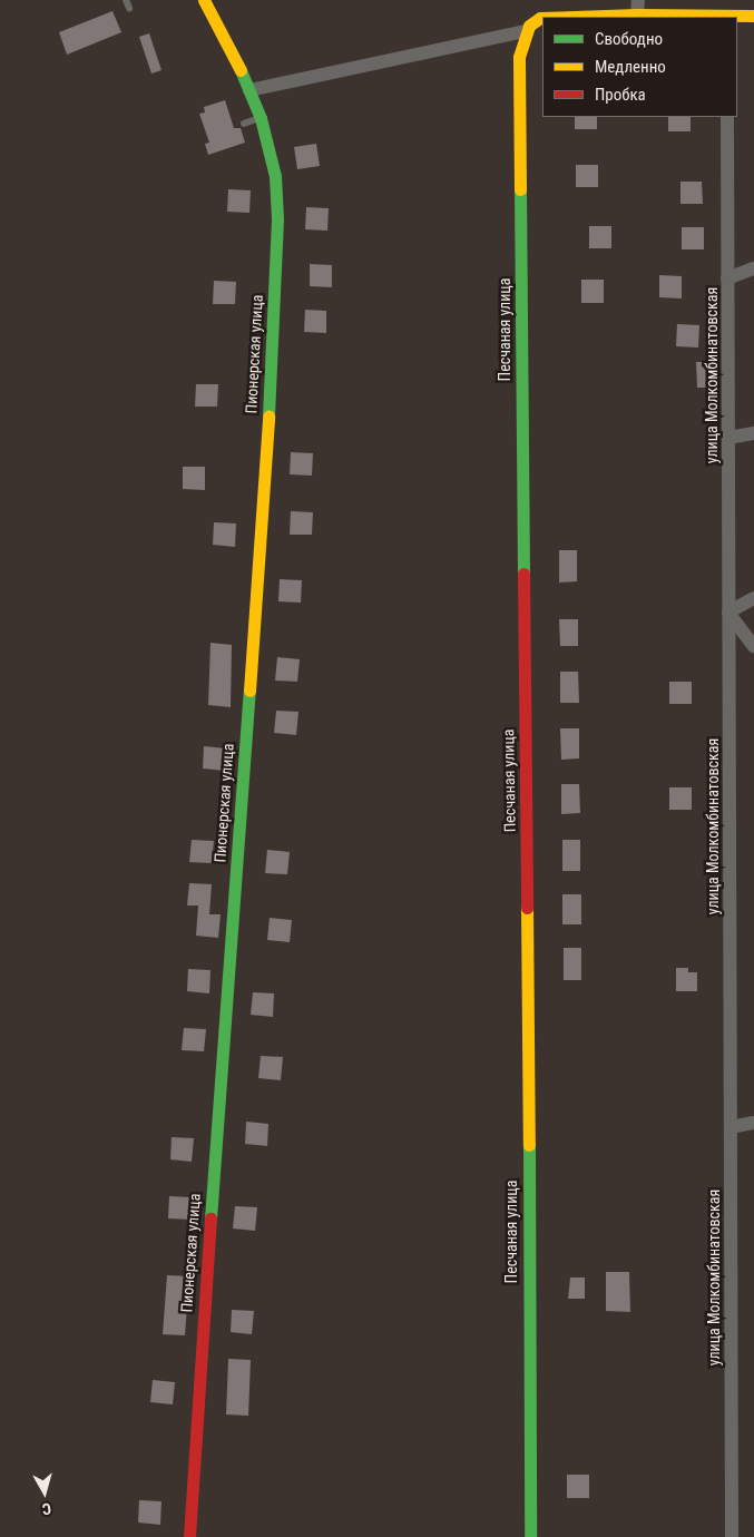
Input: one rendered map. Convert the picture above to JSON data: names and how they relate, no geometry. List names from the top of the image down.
{
  "streets": {
    "street": ["Песчаная улица", "Пионерская улица", "улица Молкомбинатовская"]
  },
  "legend": ["Свободно", "Медленно", "Пробка"],
  "north": "bottom"
}
